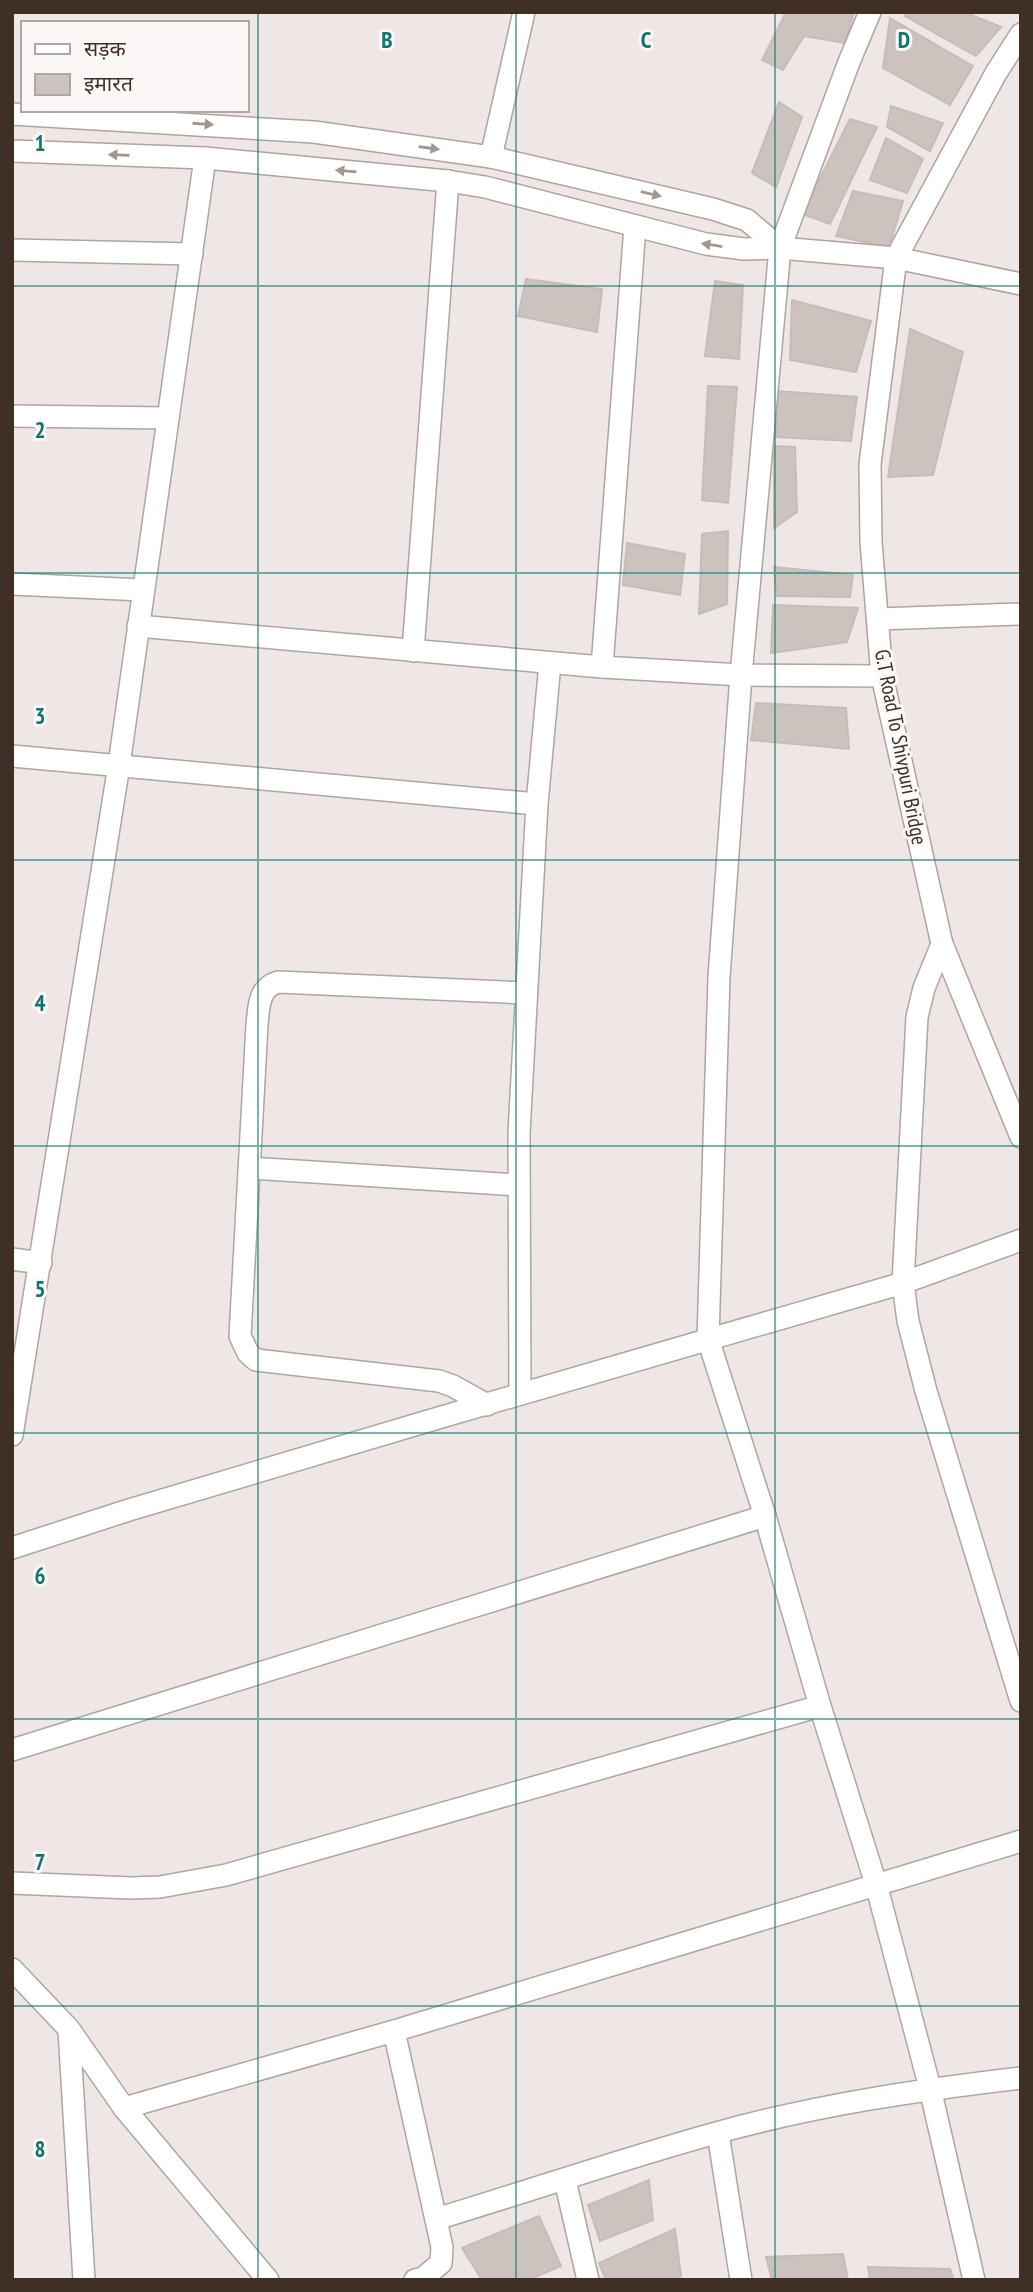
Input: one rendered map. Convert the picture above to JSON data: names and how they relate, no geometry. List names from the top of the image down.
{
  "streets": {
    "street": ["G.T Road To Shivpuri Bridge"]
  },
  "legend": ["सड़क", "इमारत"],
  "grid": {
    "columns": ["B", "C", "D"],
    "rows": [
      "1",
      "2",
      "3",
      "4",
      "5",
      "6",
      "7",
      "8"
    ]
  }
}
